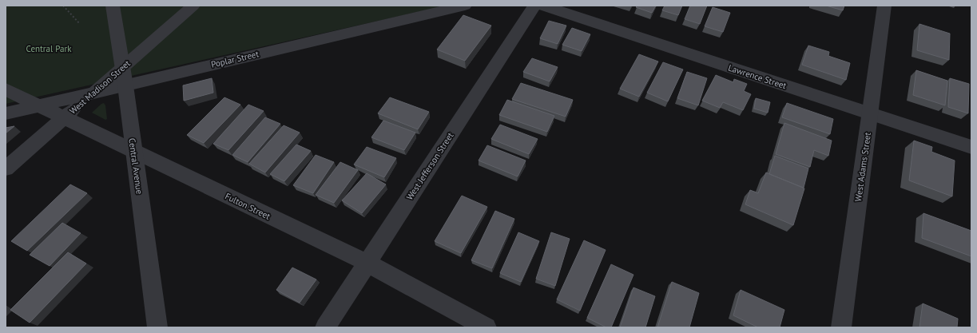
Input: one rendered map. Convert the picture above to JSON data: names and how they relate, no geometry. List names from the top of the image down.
{
  "streets": {
    "street": [
      "Poplar Street",
      "Lawrence Street",
      "West Madison Street",
      "Central Avenue",
      "West Jefferson Street",
      "West Adams Street",
      "Fulton Street"
    ]
  },
  "crossings": [
    ["Poplar Street", "West Madison Street"],
    ["Poplar Street", "Central Avenue"],
    ["Poplar Street", "Fulton Street"],
    ["Lawrence Street", "West Adams Street"],
    ["West Madison Street", "Central Avenue"],
    ["West Madison Street", "Fulton Street"],
    ["Central Avenue", "Fulton Street"],
    ["West Jefferson Street", "Fulton Street"]
  ],
  "parks": ["Central Park"]
}
